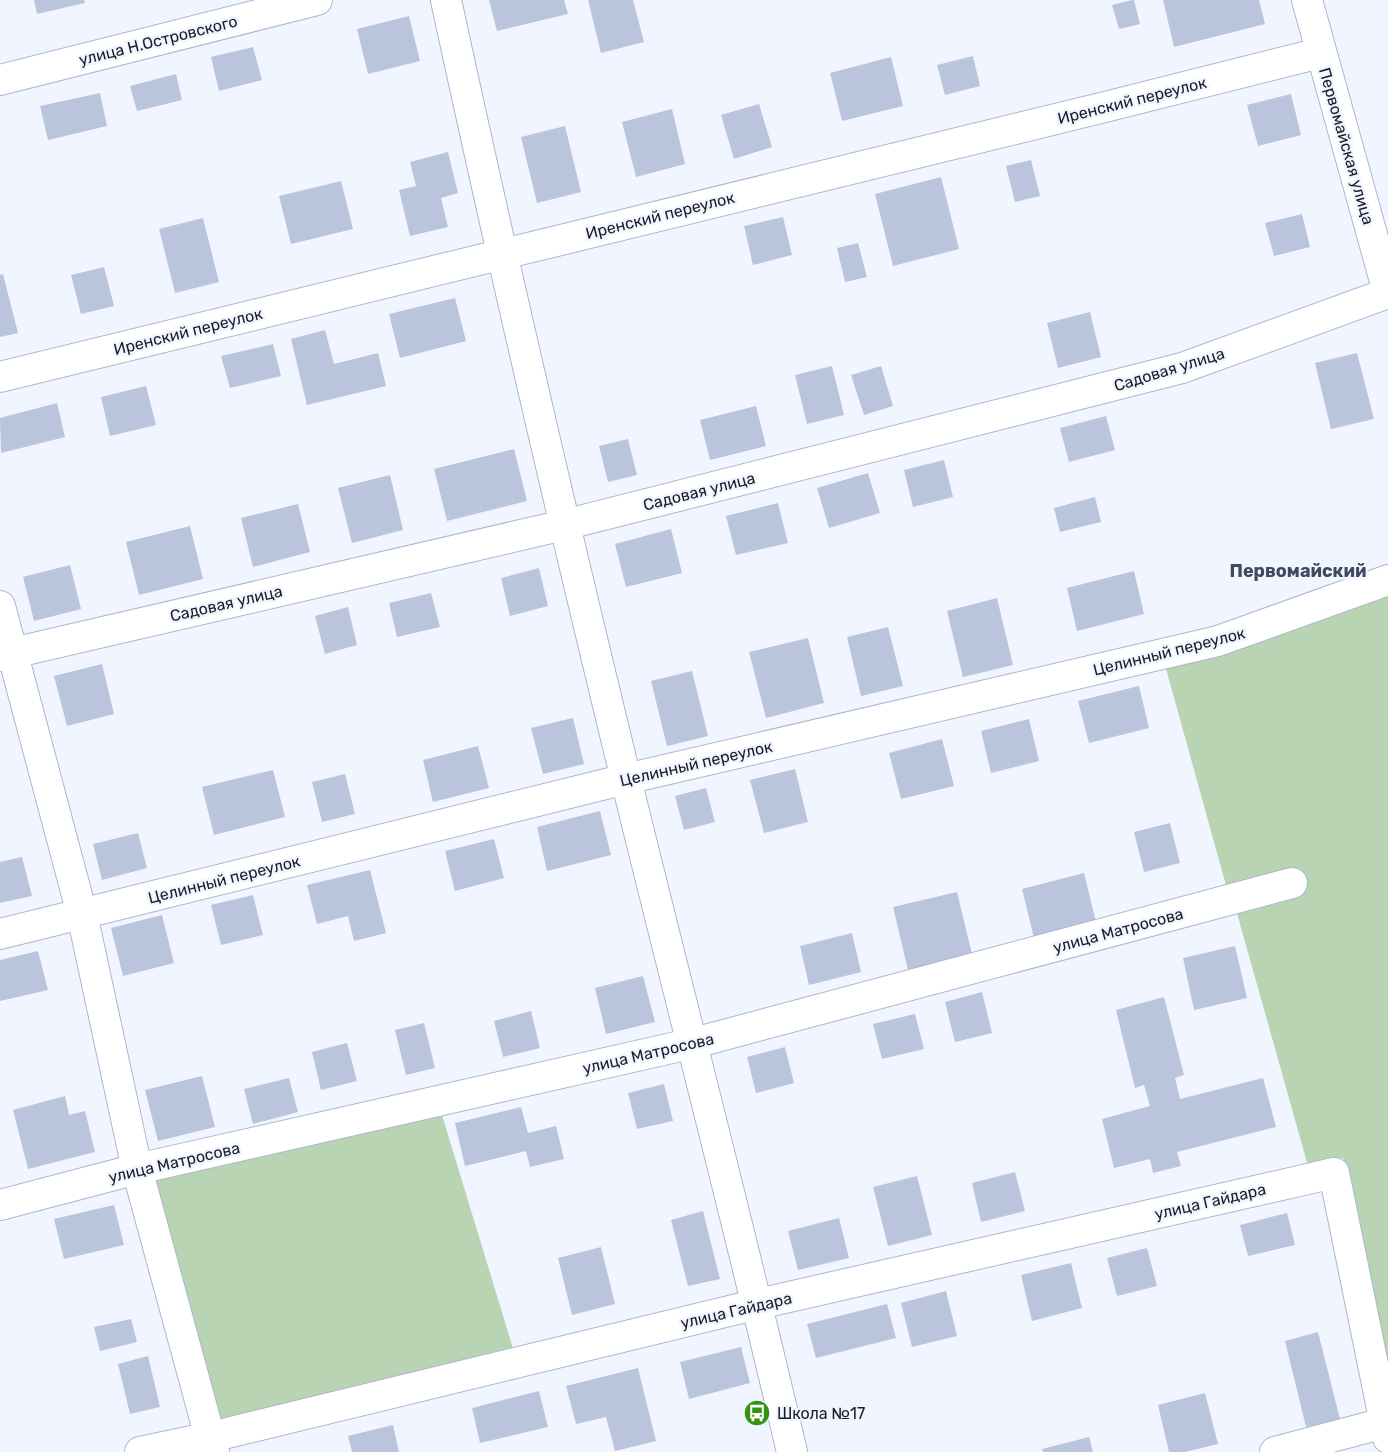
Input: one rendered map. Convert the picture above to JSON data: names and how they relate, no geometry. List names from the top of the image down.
{
  "streets": {
    "street": [
      "улица Н.Островского",
      "Иренский переулок",
      "Первомайская улица",
      "Садовая улица",
      "Целинный переулок",
      "улица Матросова",
      "улица Гайдара"
    ]
  },
  "crossings": [
    ["Иренский переулок", "Первомайская улица"],
    ["Первомайская улица", "Садовая улица"]
  ],
  "districts": ["Первомайский"],
  "places": {
    "bus stop": ["Школа №17"]
  }
}
